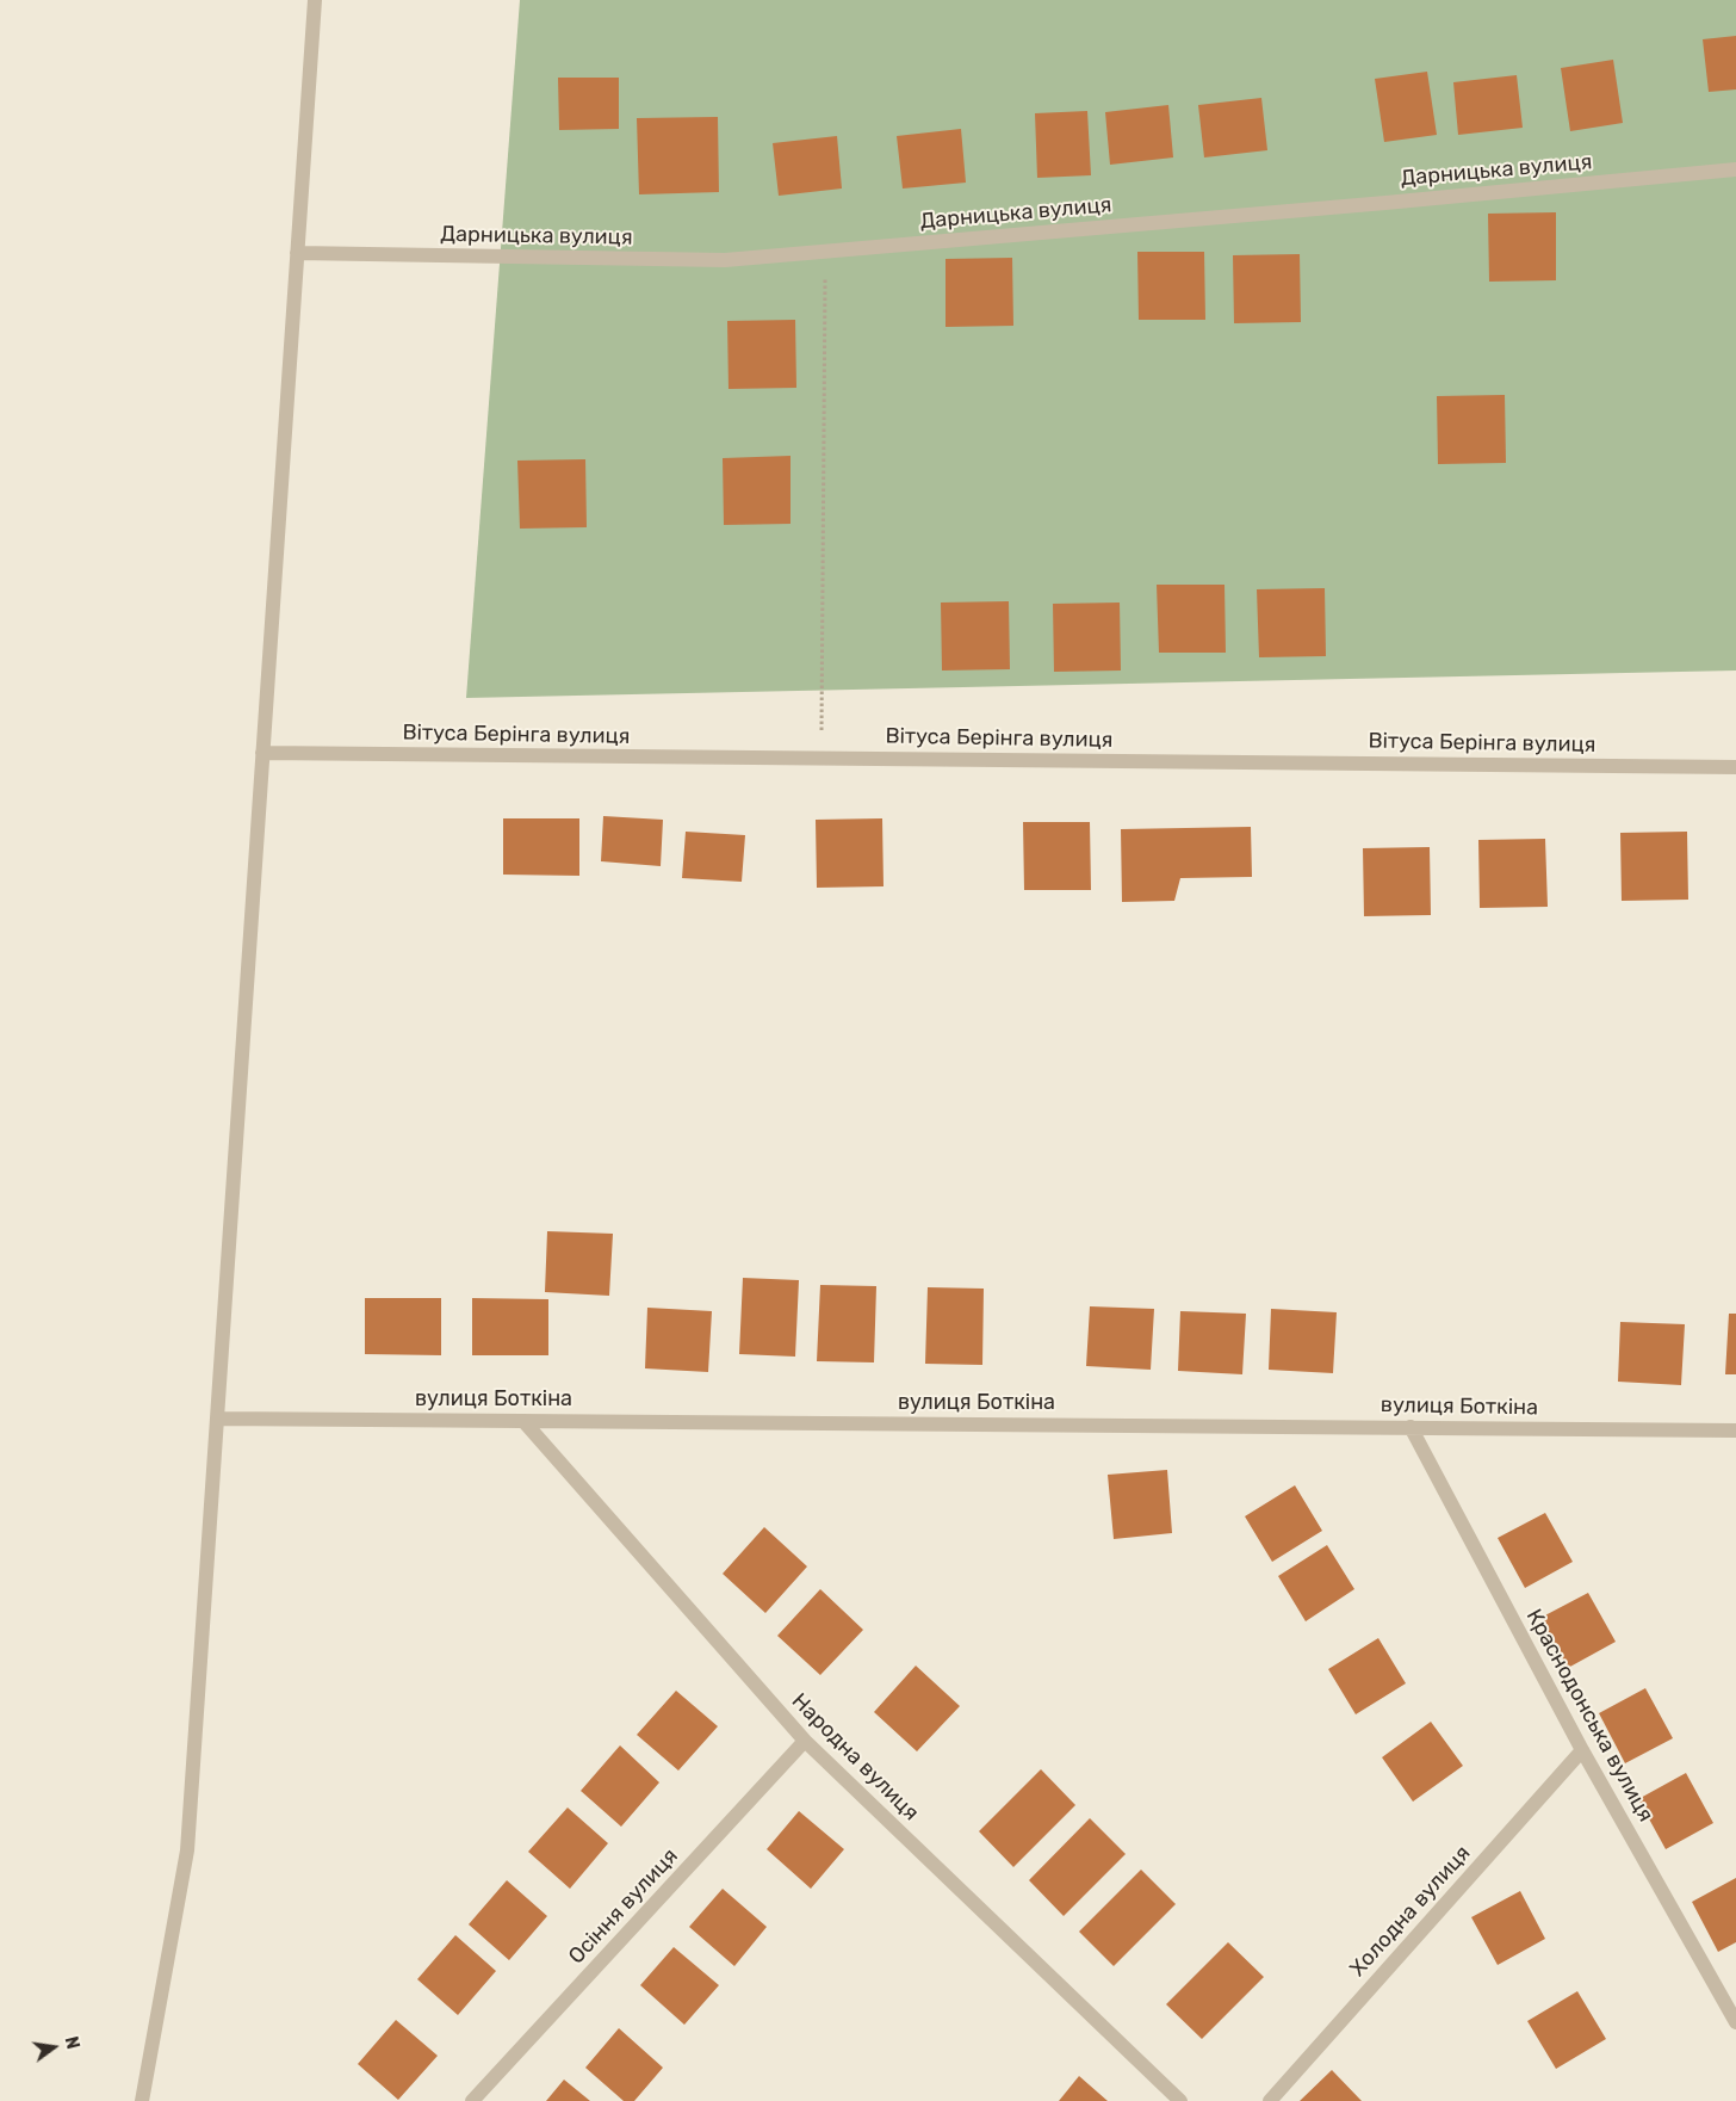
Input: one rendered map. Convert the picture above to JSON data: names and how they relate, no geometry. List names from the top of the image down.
{
  "streets": {
    "street": [
      "Дарницька вулиця",
      "Вітуса Берінга вулиця",
      "вулиця Боткіна",
      "Краснодонська вулиця",
      "Народна вулиця",
      "Осіння вулиця",
      "Холодна вулиця"
    ]
  },
  "crossings": [
    ["вулиця Боткіна", "Краснодонська вулиця"],
    ["вулиця Боткіна", "Народна вулиця"],
    ["Краснодонська вулиця", "Холодна вулиця"],
    ["Народна вулиця", "Осіння вулиця"]
  ],
  "north": "right"
}
